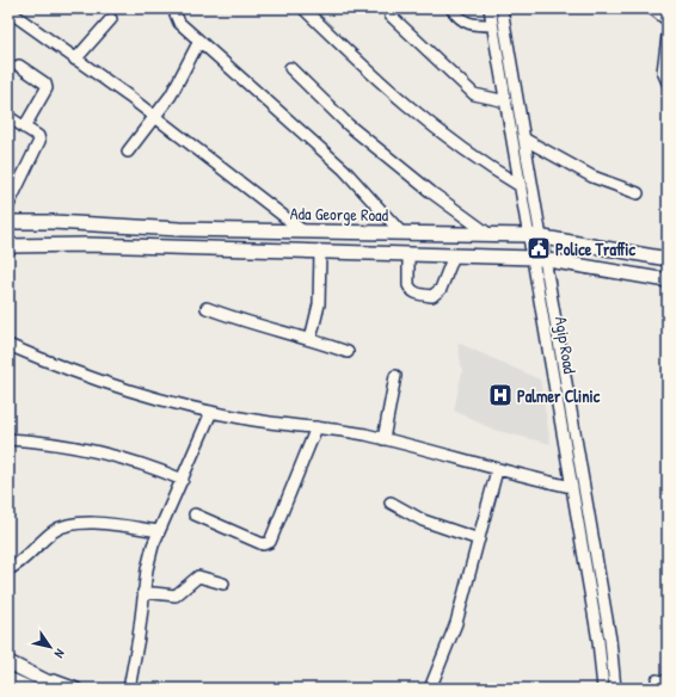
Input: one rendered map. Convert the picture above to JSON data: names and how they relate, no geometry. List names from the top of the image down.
{
  "streets": {
    "main road": ["Ada George Road"],
    "street": ["Agip Road"]
  },
  "crossings": [
    ["Ada George Road", "Agip Road"]
  ],
  "places": {
    "public building": ["Police Traffic"],
    "hospital": ["Palmer Clinic"]
  },
  "north": "bottom right"
}
